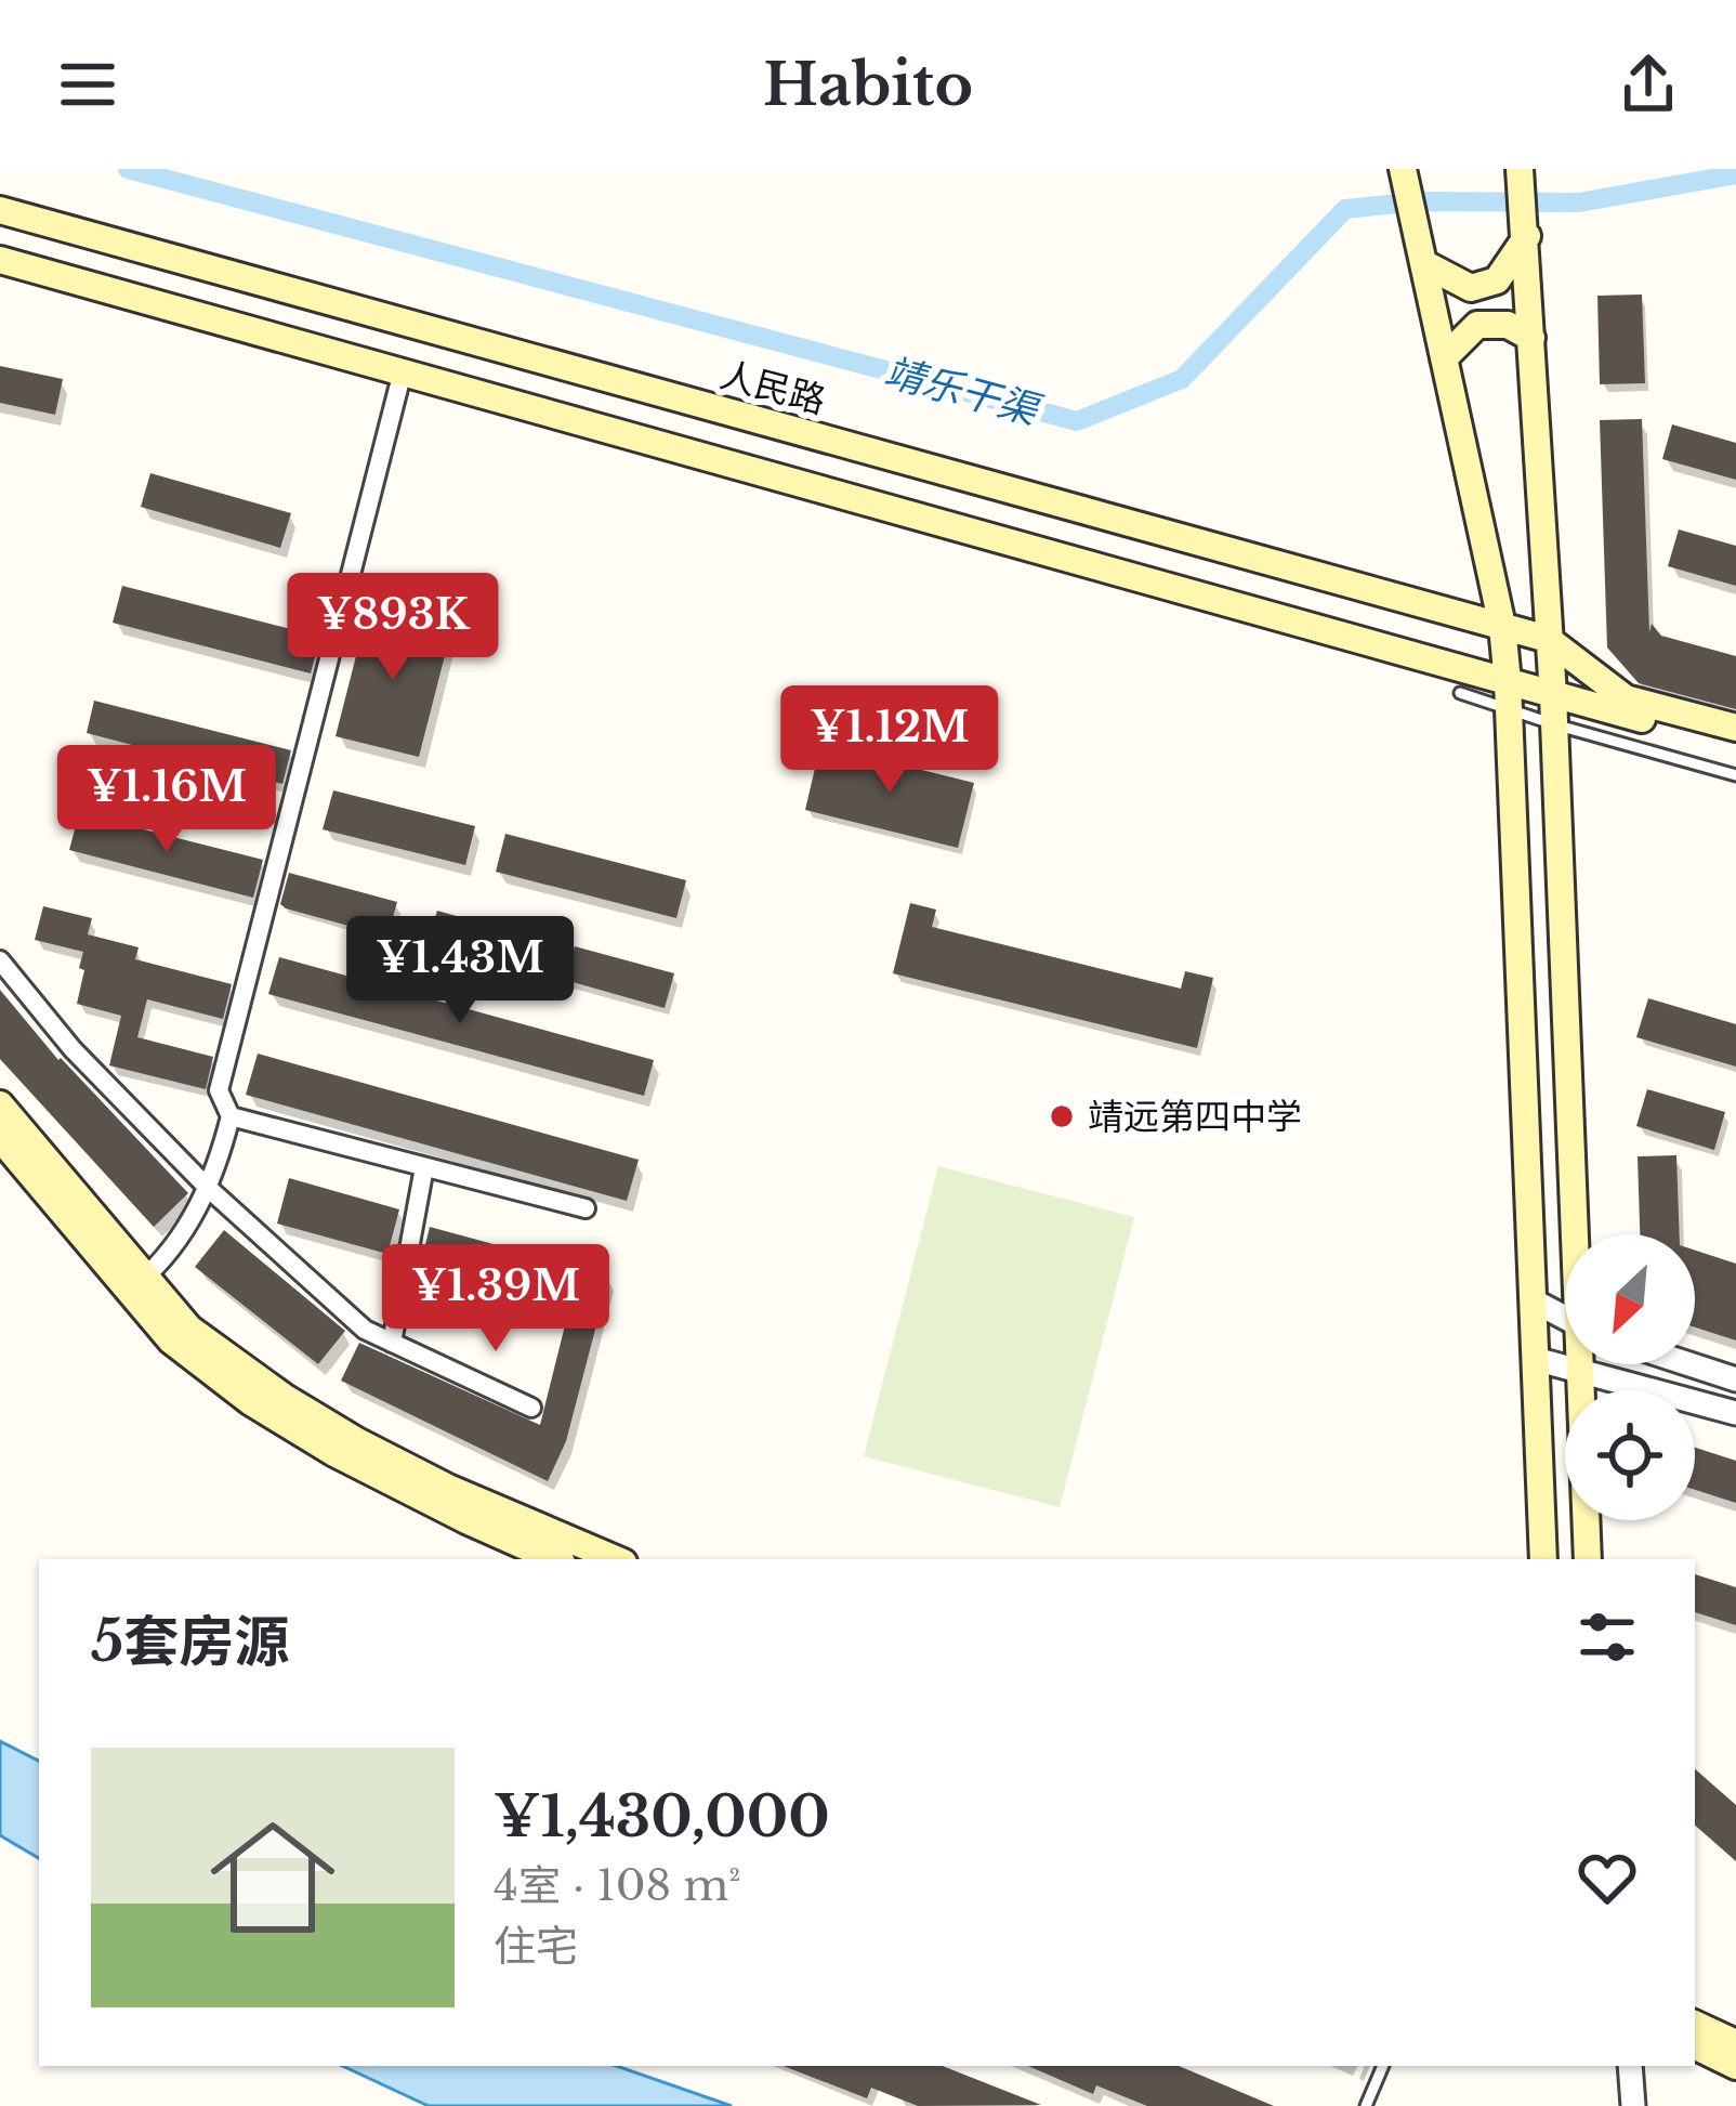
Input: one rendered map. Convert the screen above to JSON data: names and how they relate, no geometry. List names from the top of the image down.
{
  "streets": {
    "main road": ["人民路"]
  },
  "water": ["靖乐干渠"],
  "places": ["靖远第四中学"],
  "north": "bottom left",
  "page": {
    "header": "Habito",
    "price": [
      "¥893K",
      "¥1.12M",
      "¥1.16M",
      "¥1.43M",
      "¥1.39M"
    ],
    "heading": "5套房源",
    "list": [
      {
        "name": "¥1,430,000",
        "note": "4室 · 108 m² · 住宅"
      }
    ]
  }
}
